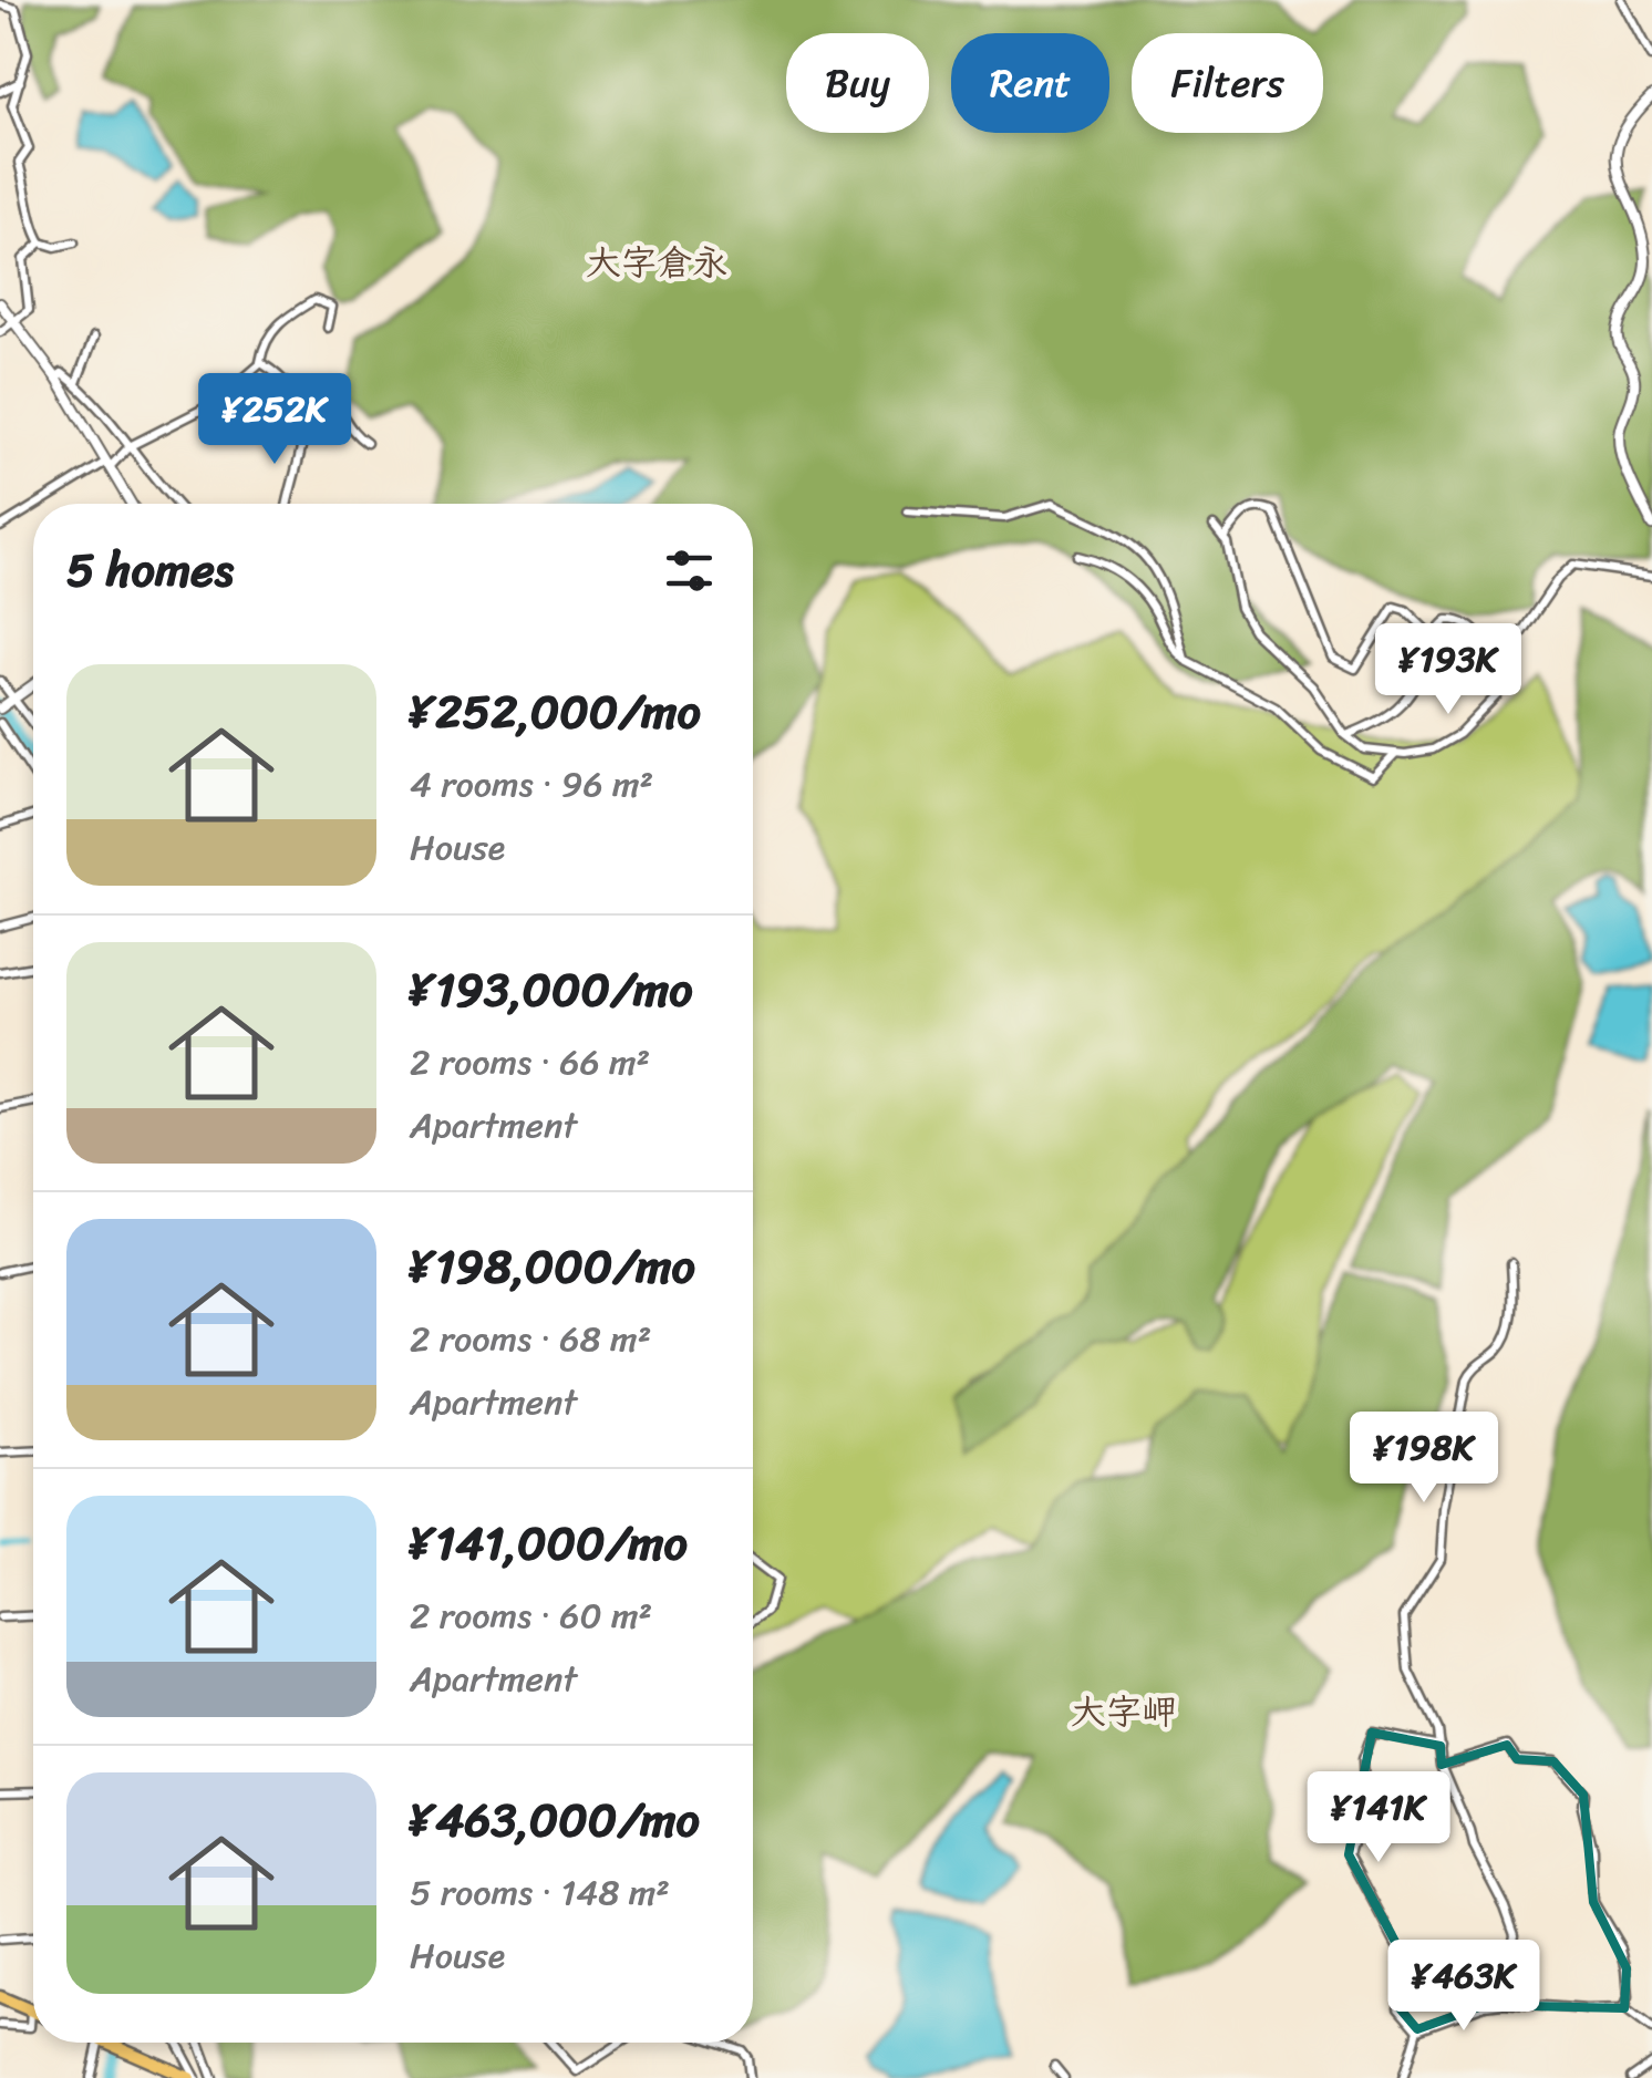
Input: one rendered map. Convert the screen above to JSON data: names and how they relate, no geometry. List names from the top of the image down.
{
  "districts": ["大字倉永", "大字岬"],
  "page": {
    "chip": ["Buy", "Rent", "Filters"],
    "price": [
      "¥252K",
      "¥193K",
      "¥198K",
      "¥141K",
      "¥463K"
    ],
    "heading": "5 homes",
    "list": [
      {
        "name": "¥252,000/mo",
        "note": "4 rooms · 96 m² · House"
      },
      {
        "name": "¥193,000/mo",
        "note": "2 rooms · 66 m² · Apartment"
      },
      {
        "name": "¥198,000/mo",
        "note": "2 rooms · 68 m² · Apartment"
      },
      {
        "name": "¥141,000/mo",
        "note": "2 rooms · 60 m² · Apartment"
      },
      {
        "name": "¥463,000/mo",
        "note": "5 rooms · 148 m² · House"
      }
    ]
  }
}
